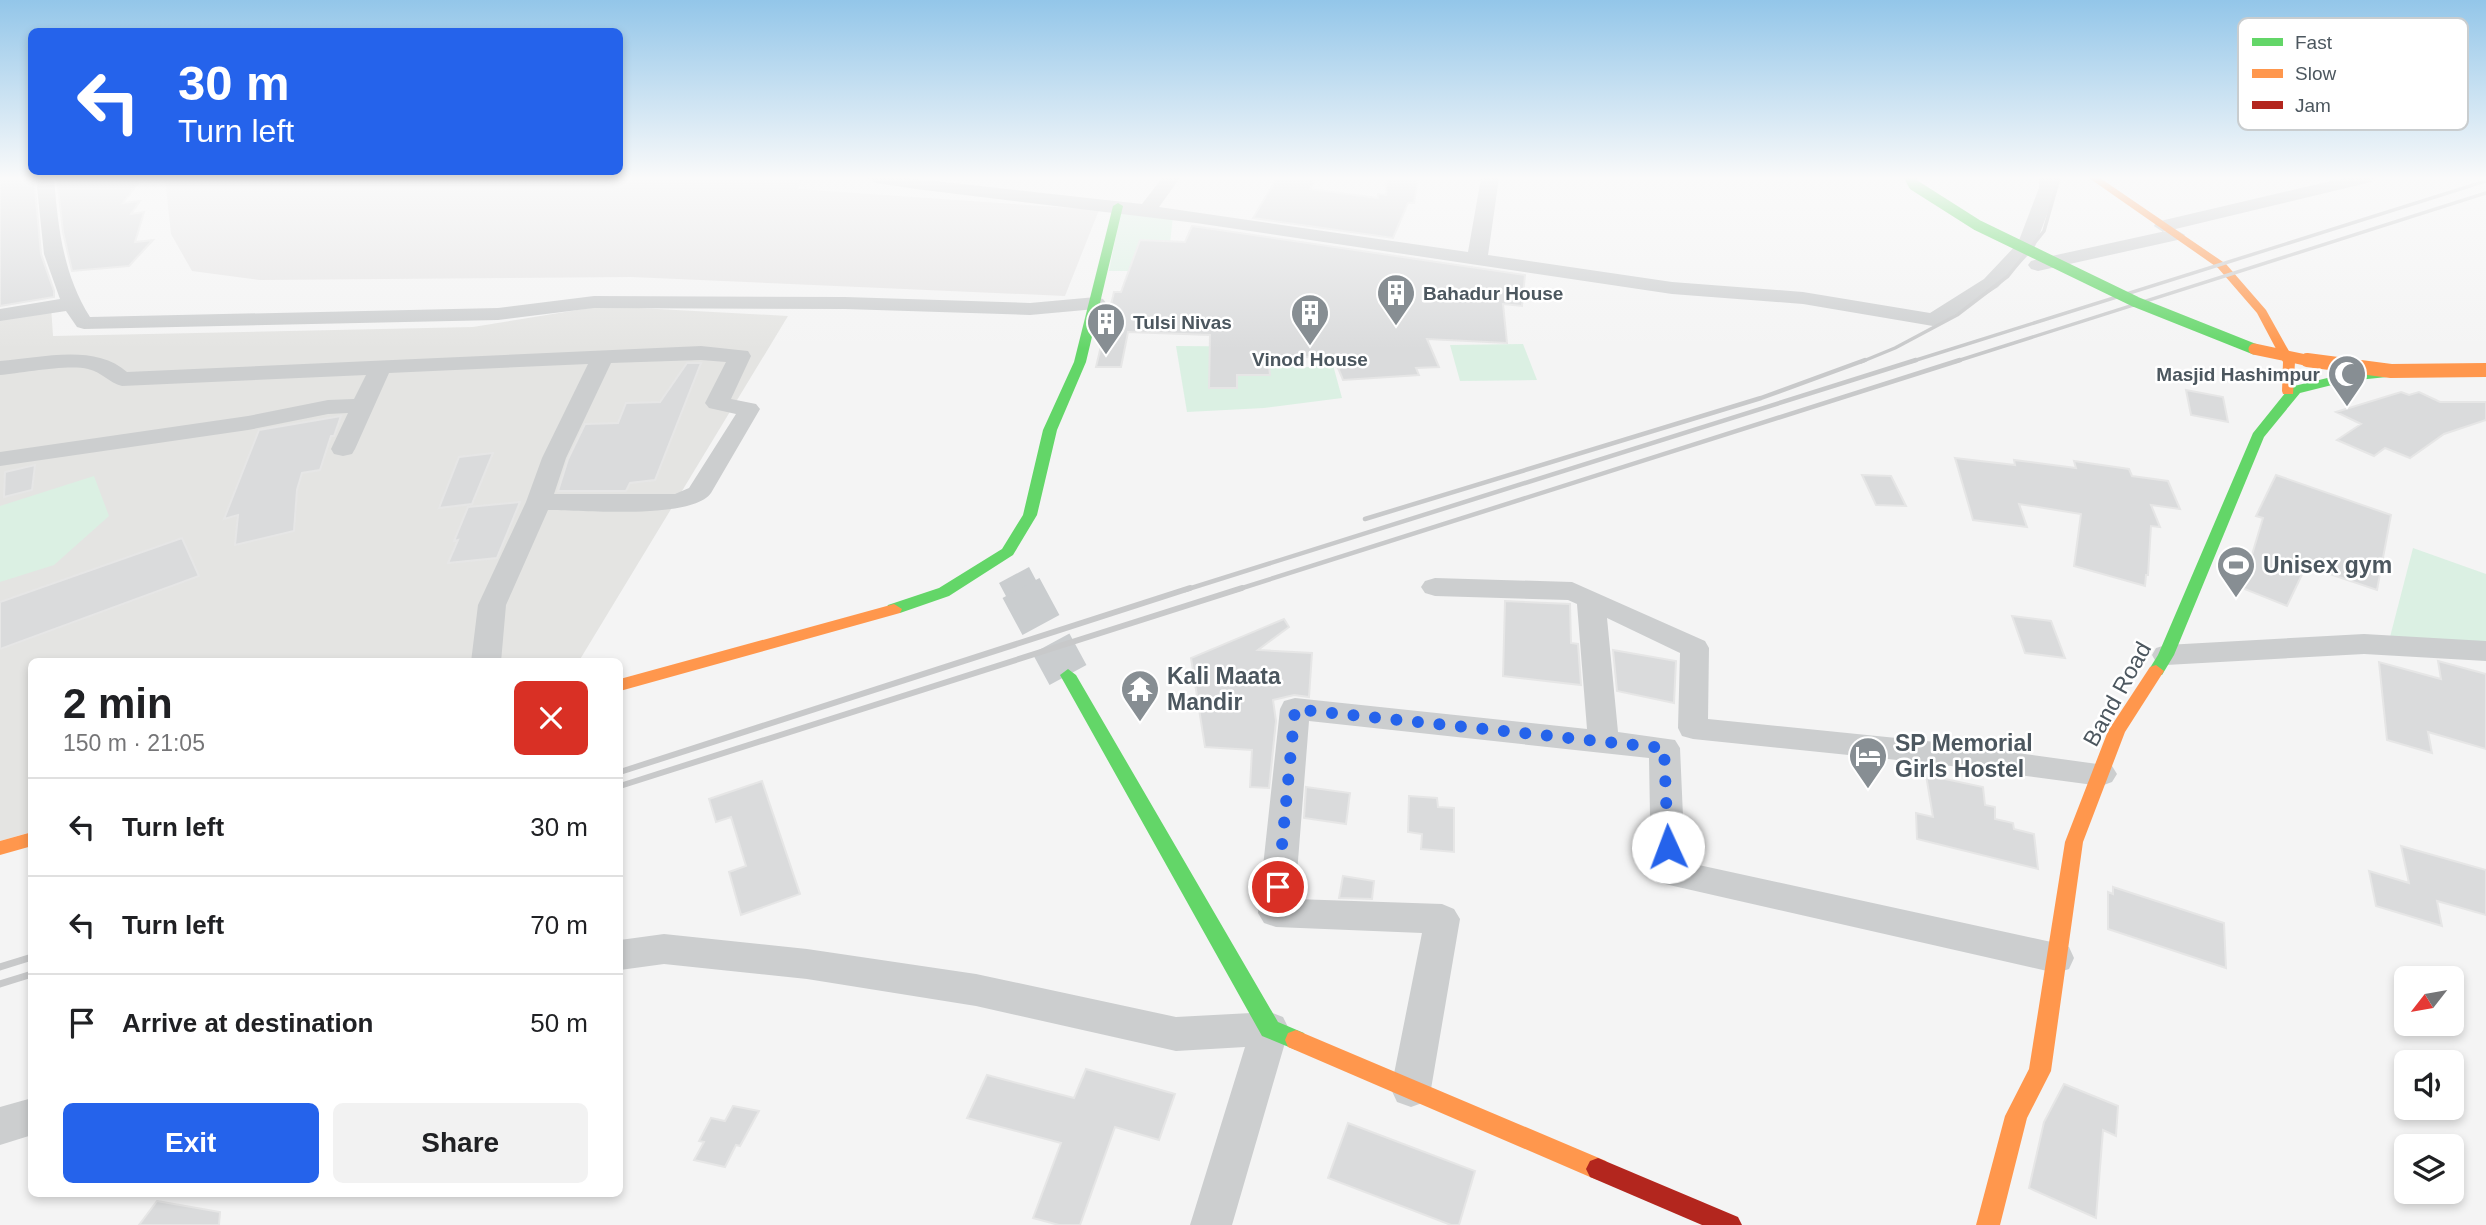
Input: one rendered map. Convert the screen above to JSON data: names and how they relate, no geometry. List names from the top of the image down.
{
  "streets": {
    "main road": ["Band Road"]
  },
  "places": {
    "building": ["Bahadur House", "Vinod House", "Tulsi Nivas"],
    "mosque": ["Masjid Hashimpur"],
    "sports": ["Unisex gym"],
    "temple": ["Kali Maata Mandir"],
    "hotel": ["SP Memorial Girls Hostel"]
  },
  "legend": ["Fast", "Slow", "Jam"],
  "north": "bottom left",
  "page": {
    "turn": ["30 m", "Turn left"],
    "heading": ["2 min", "150 m · 21:05"],
    "list": [
      {
        "name": "Turn left",
        "value": "30 m"
      },
      {
        "name": "Turn left",
        "value": "70 m"
      },
      {
        "name": "Arrive at destination",
        "value": "50 m"
      }
    ],
    "buttons": ["Exit", "Share"]
  }
}
